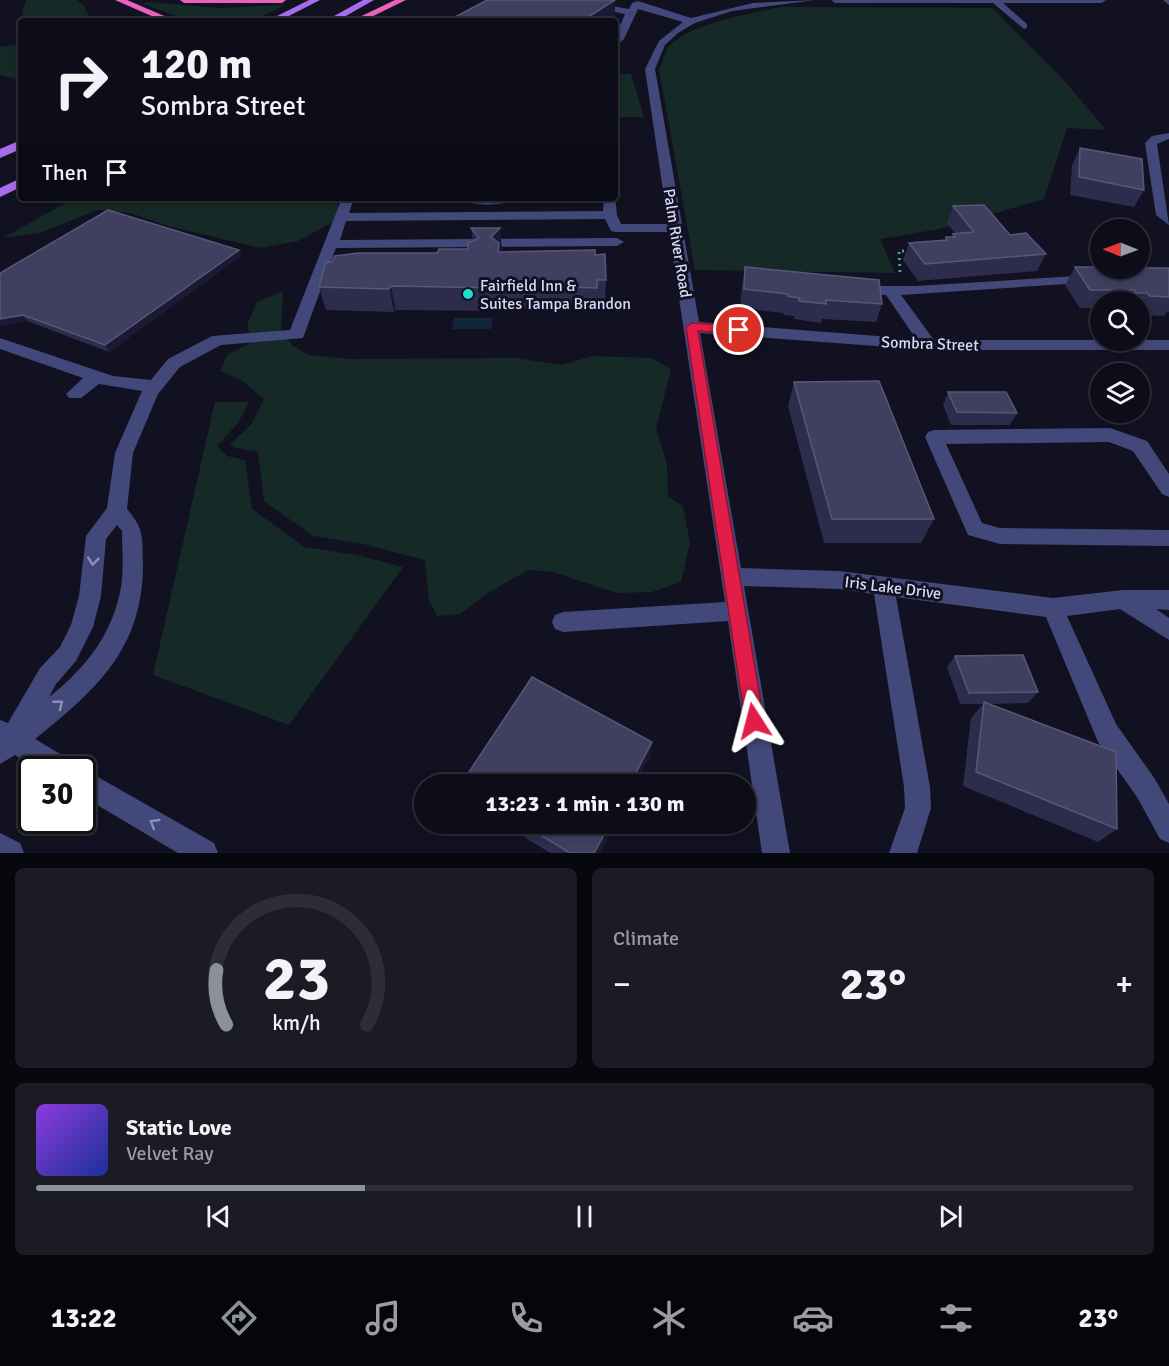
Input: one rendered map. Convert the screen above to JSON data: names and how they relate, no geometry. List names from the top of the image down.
{
  "streets": {
    "street": ["Palm River Road", "Sombra Street", "Iris Lake Drive"]
  },
  "crossings": [
    ["Palm River Road", "Sombra Street"],
    ["Palm River Road", "Iris Lake Drive"]
  ],
  "places": ["Fairfield Inn & Suites Tampa Brandon"],
  "north": "left",
  "page": {
    "turn": ["120 m", "Sombra Street"],
    "then": "Then",
    "limit": "30",
    "trip": "13:23 · 1 min · 130 m",
    "tile": "Climate",
    "heat": ["−", "23°", "+"],
    "song": ["Static Love", "Velvet Ray"],
    "tabs": ["13:22", "23°"],
    "gauge": ["23", "km/h"]
  }
}
